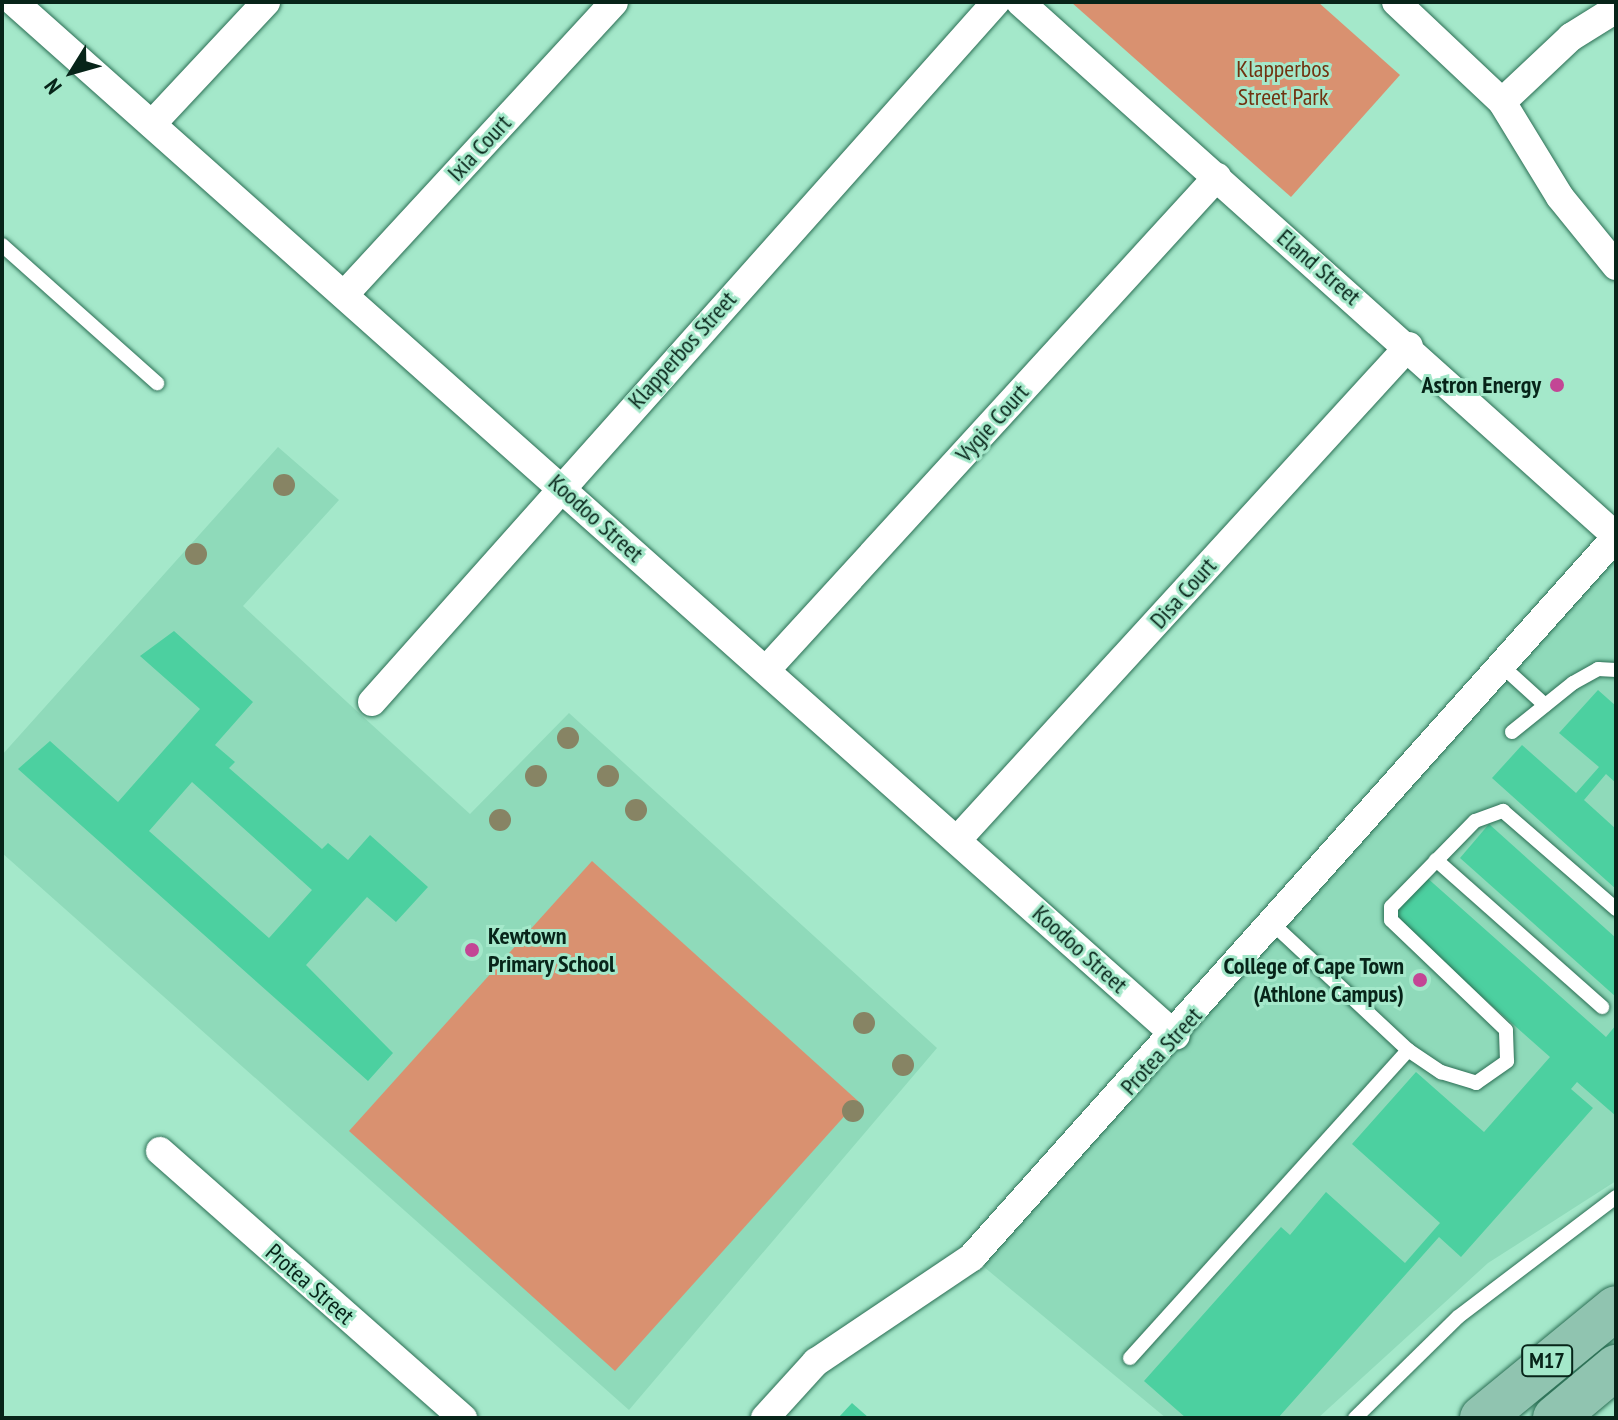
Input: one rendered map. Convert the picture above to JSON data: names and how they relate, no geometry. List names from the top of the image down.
{
  "streets": {
    "main road": ["M17"],
    "street": [
      "Ixia Court",
      "Eland Street",
      "Klapperbos Street",
      "Vygie Court",
      "Koodoo Street",
      "Disa Court",
      "Protea Street"
    ]
  },
  "crossings": [
    ["Ixia Court", "Koodoo Street"],
    ["Eland Street", "Vygie Court"],
    ["Eland Street", "Disa Court"],
    ["Eland Street", "Protea Street"],
    ["Klapperbos Street", "Koodoo Street"],
    ["Vygie Court", "Koodoo Street"],
    ["Koodoo Street", "Disa Court"],
    ["Koodoo Street", "Protea Street"]
  ],
  "parks": ["Klapperbos Street Park"],
  "places": ["Astron Energy", "Kewtown Primary School", "College of Cape Town (Athlone Campus)"],
  "north": "bottom left"
}
